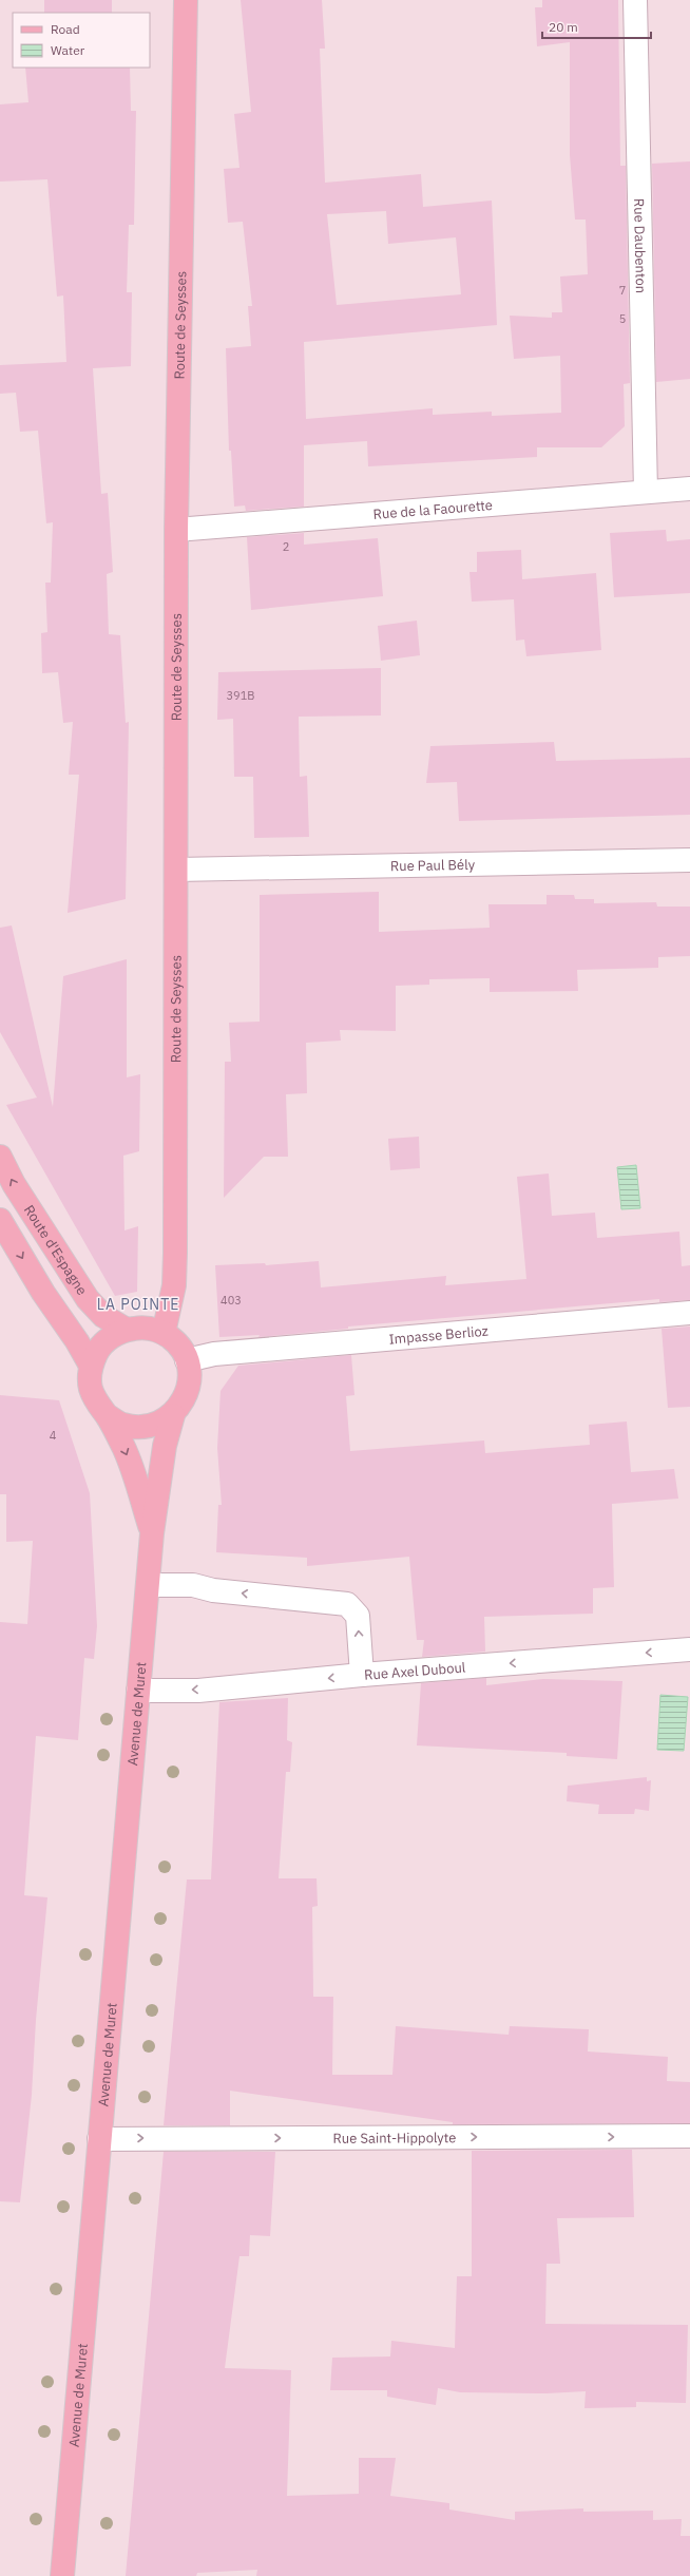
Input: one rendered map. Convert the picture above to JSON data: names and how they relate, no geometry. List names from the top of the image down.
{
  "streets": {
    "main road": ["Route de Seysses", "Route d'Espagne", "Avenue de Muret"],
    "street": [
      "Rue Daubenton",
      "Rue de la Faourette",
      "Rue Paul Bély",
      "Impasse Berlioz",
      "Rue Axel Duboul",
      "Rue Saint-Hippolyte"
    ]
  },
  "crossings": [
    ["Rue Daubenton", "Rue de la Faourette"],
    ["Route de Seysses", "Rue de la Faourette"],
    ["Route de Seysses", "Rue Paul Bély"],
    ["Route de Seysses", "Route d'Espagne"],
    ["Route de Seysses", "Impasse Berlioz"],
    ["Route de Seysses", "Avenue de Muret"],
    ["Route d'Espagne", "Impasse Berlioz"],
    ["Route d'Espagne", "Avenue de Muret"],
    ["Impasse Berlioz", "Avenue de Muret"],
    ["Rue Axel Duboul", "Avenue de Muret"],
    ["Avenue de Muret", "Rue Saint-Hippolyte"]
  ],
  "one_way": ["Rue Axel Duboul", "Rue Saint-Hippolyte"],
  "districts": ["LA POINTE"],
  "house_numbers": [
    "7",
    "5",
    "2",
    "391B",
    "403",
    "4"
  ],
  "legend": ["Road", "Water"],
  "scale_bar": "20 m"
}
